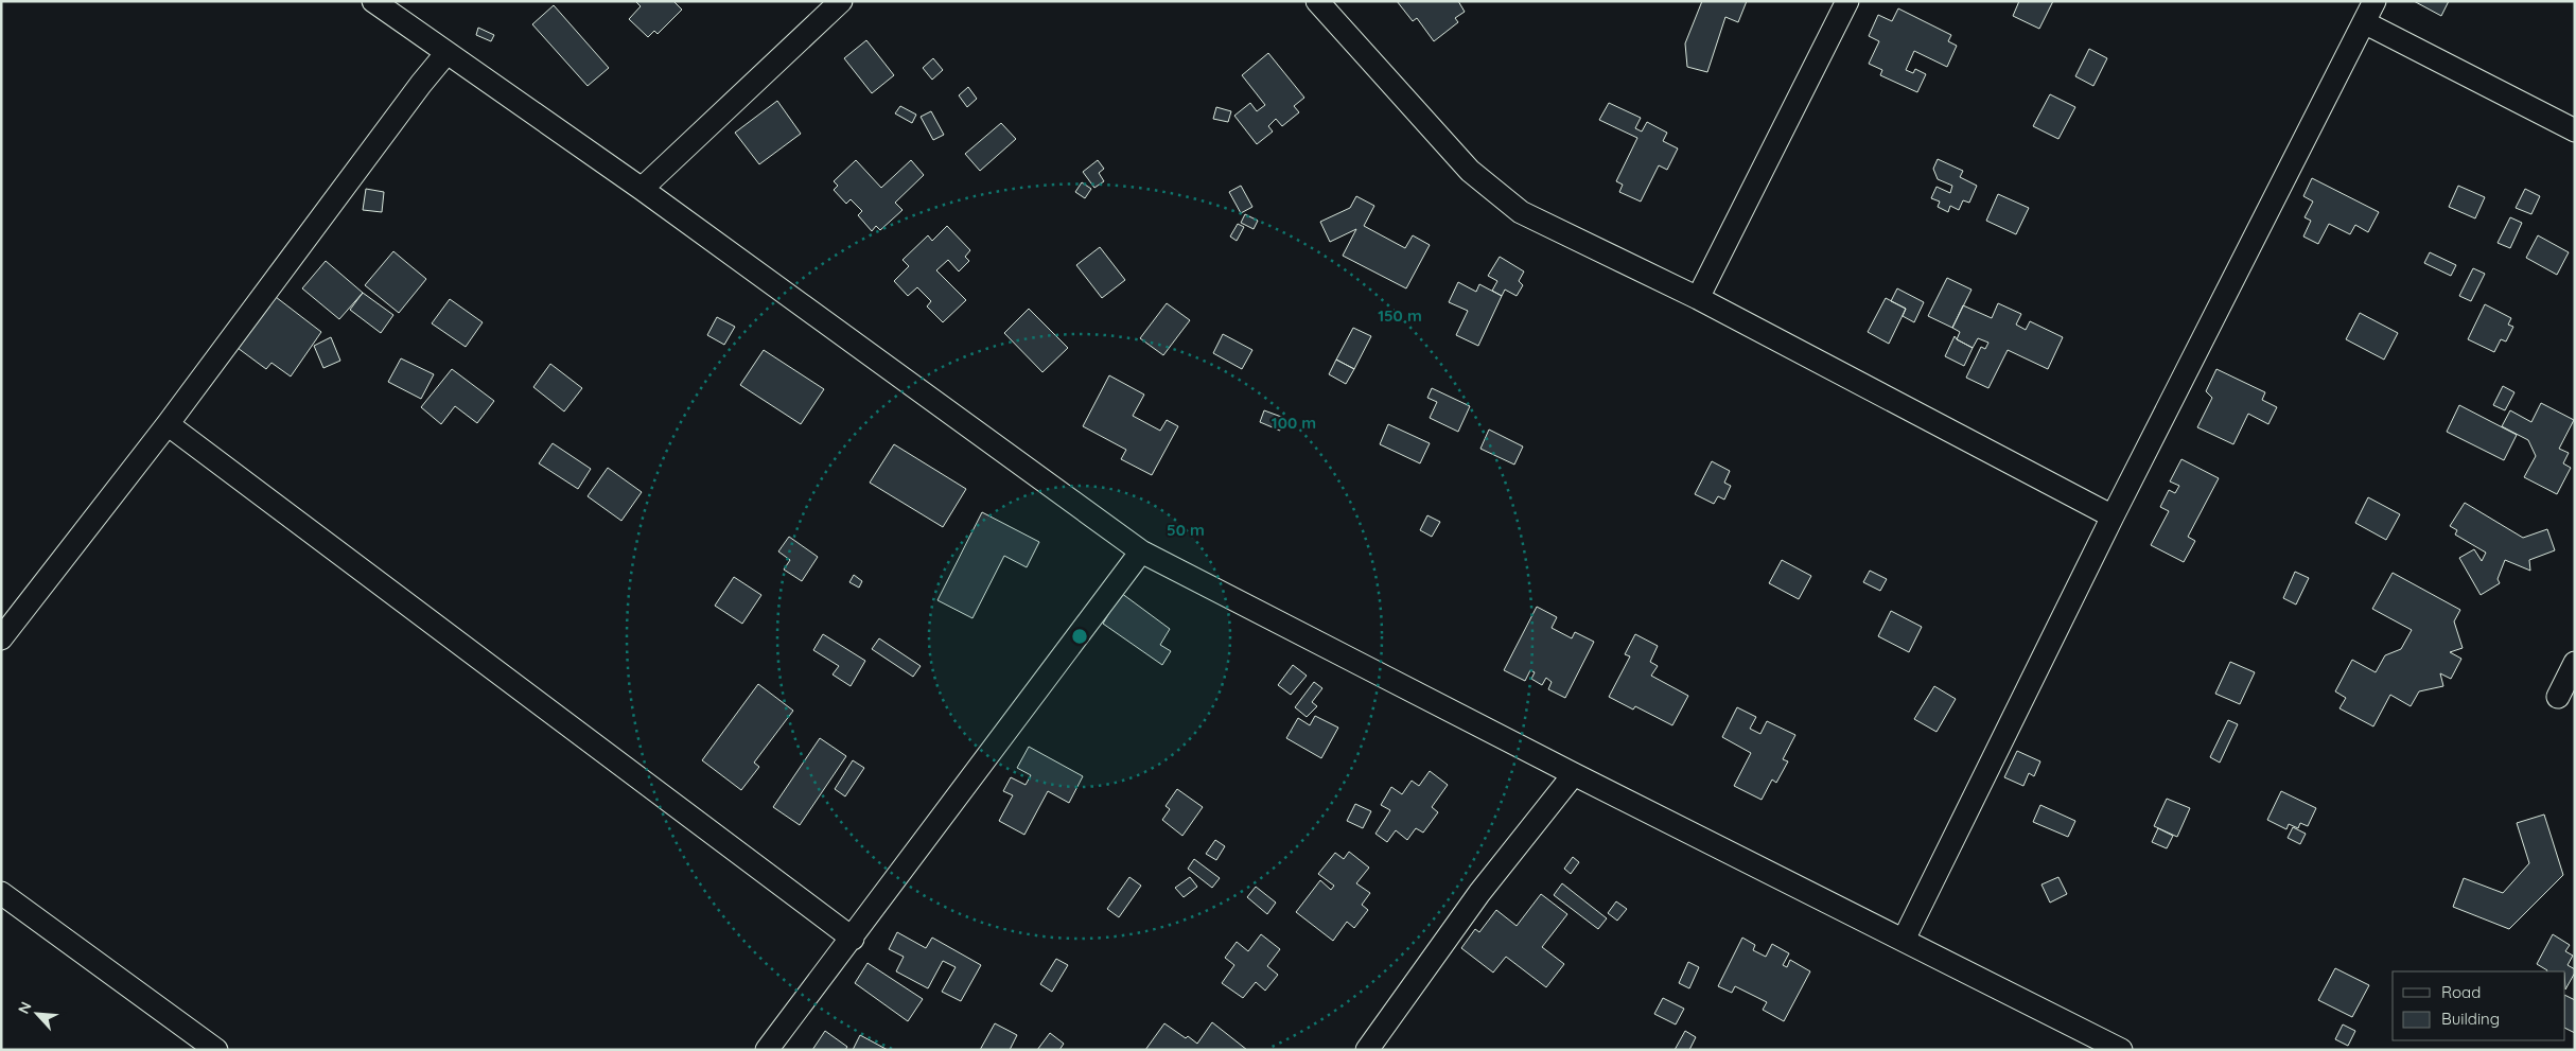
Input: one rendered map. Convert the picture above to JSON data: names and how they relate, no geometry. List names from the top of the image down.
{
  "legend": ["Road", "Building"],
  "north": "top left",
  "rings": ["150 m", "100 m", "50 m"]
}
